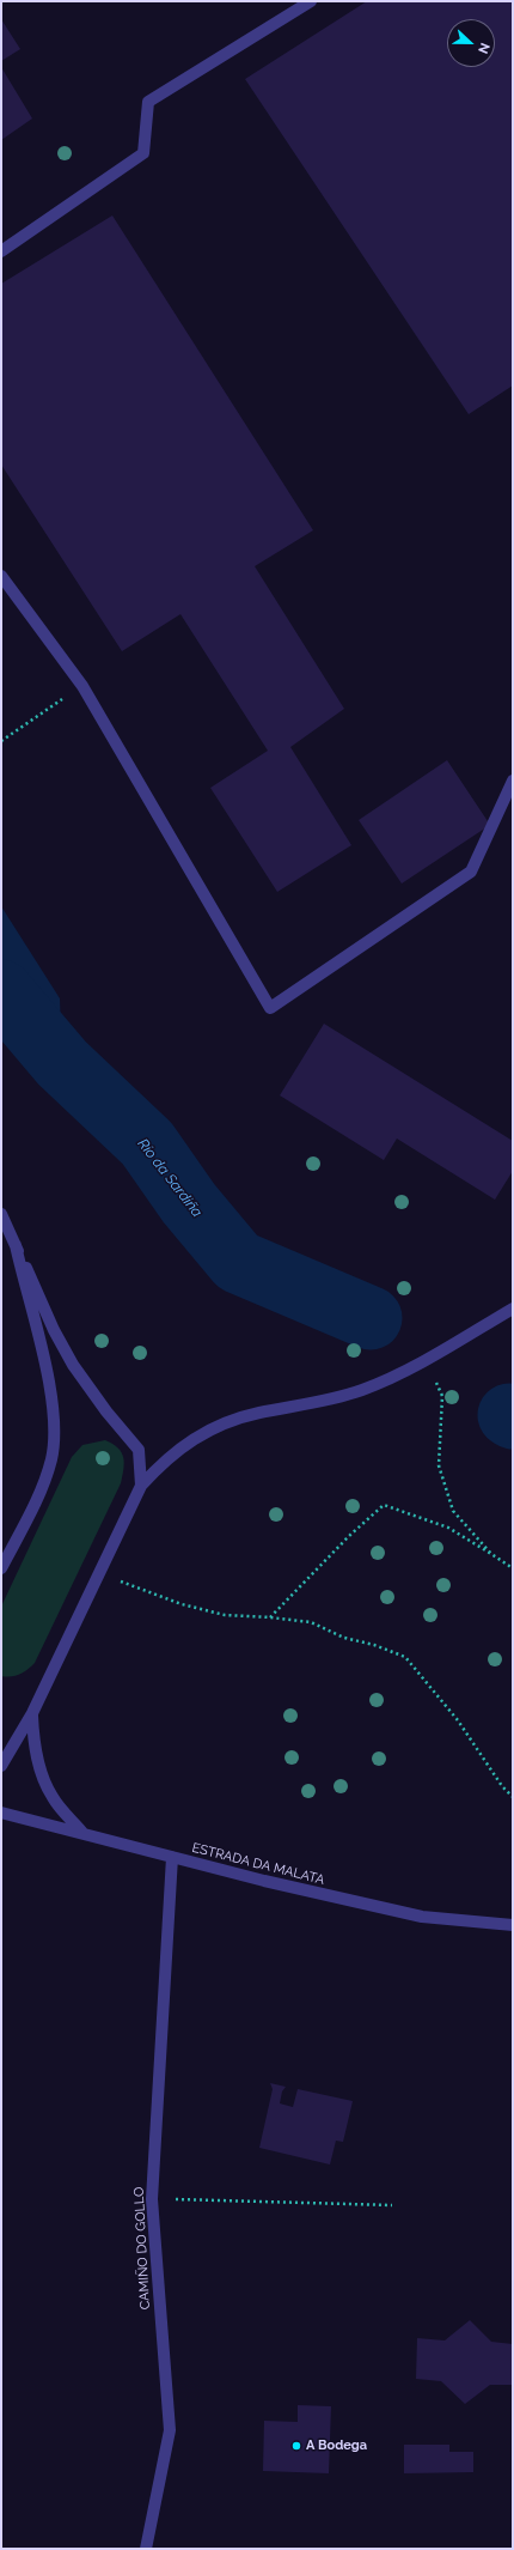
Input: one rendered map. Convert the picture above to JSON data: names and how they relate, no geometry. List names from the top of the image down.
{
  "streets": {
    "street": ["ESTRADA DA MALATA", "CAMIÑO DO GOLLO"]
  },
  "crossings": [
    ["ESTRADA DA MALATA", "CAMIÑO DO GOLLO"]
  ],
  "water": ["Río da Sardiña"],
  "places": ["A Bodega"],
  "north": "right"
}
